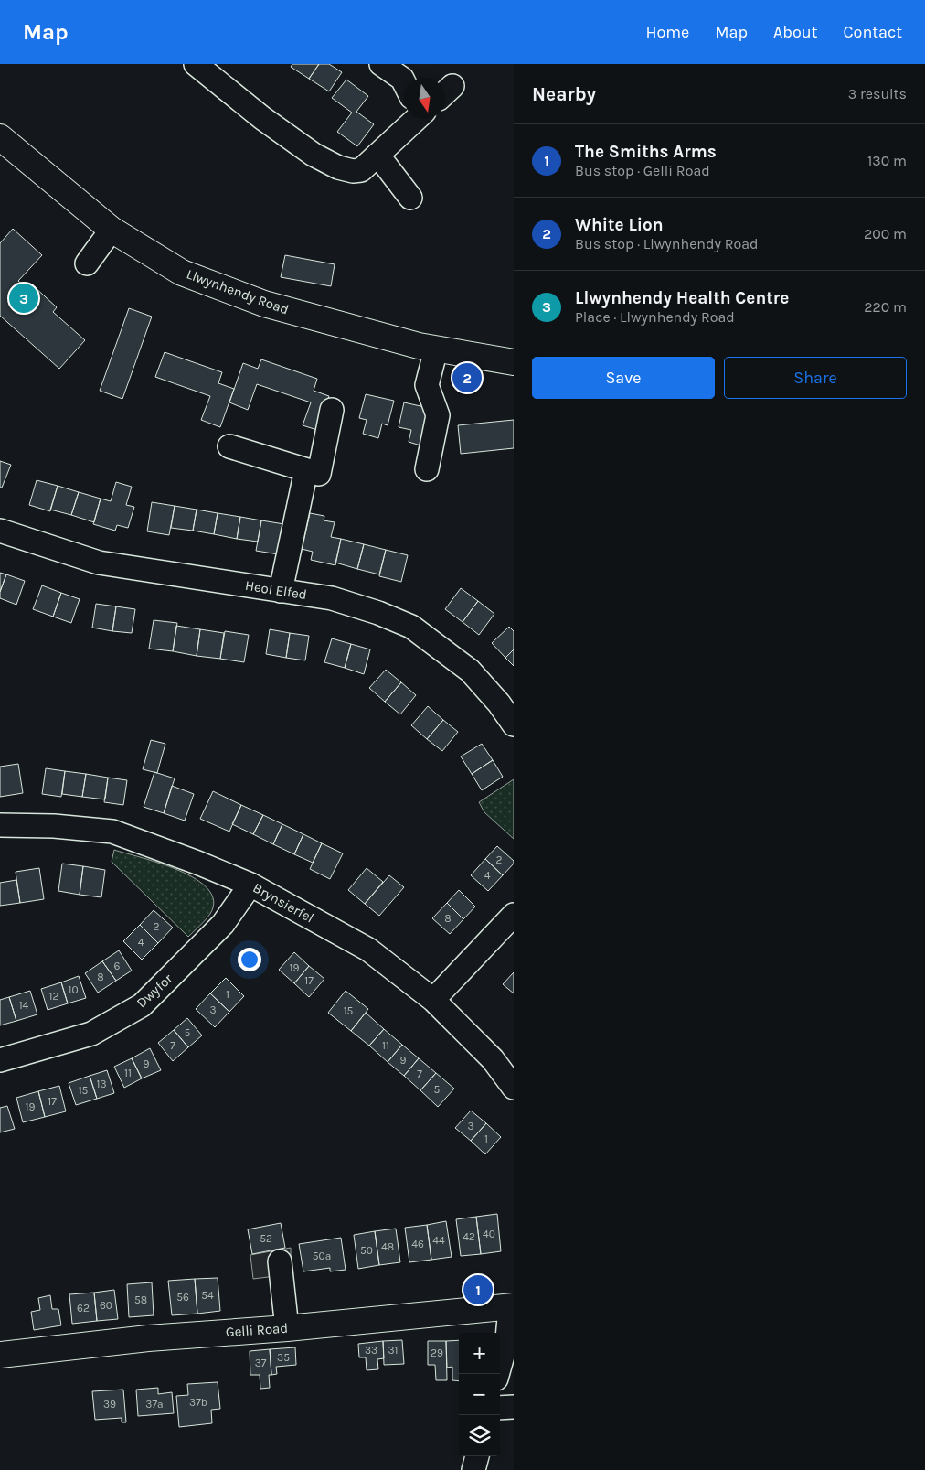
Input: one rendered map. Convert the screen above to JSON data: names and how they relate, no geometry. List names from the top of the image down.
{
  "streets": {
    "main road": ["Llwynhendy Road", "Gelli Road"],
    "street": ["Heol Elfed", "Brynsierfel", "Dwyfor"]
  },
  "crossings": [
    ["Brynsierfel", "Dwyfor"]
  ],
  "house_numbers": [
    "2",
    "4",
    "8",
    "2",
    "4",
    "6",
    "19",
    "8",
    "17",
    "10",
    "1",
    "12",
    "14",
    "3",
    "15",
    "5",
    "7",
    "11",
    "9",
    "9",
    "11",
    "7",
    "13",
    "5",
    "15",
    "17",
    "19",
    "3",
    "1",
    "40",
    "42",
    "52",
    "44",
    "46",
    "48",
    "50",
    "50a",
    "54",
    "56",
    "58",
    "60",
    "62",
    "33",
    "31",
    "29",
    "35",
    "37",
    "37b",
    "39",
    "37a"
  ],
  "north": "bottom",
  "page": {
    "header": "Map",
    "nav": [
      "Home",
      "Map",
      "About",
      "Contact"
    ],
    "heading": ["Nearby", "3 results"],
    "list": [
      {
        "mark": "1",
        "name": "The Smiths Arms",
        "note": "Bus stop · Gelli Road",
        "value": "130 m"
      },
      {
        "mark": "2",
        "name": "White Lion",
        "note": "Bus stop · Llwynhendy Road",
        "value": "200 m"
      },
      {
        "mark": "3",
        "name": "Llwynhendy Health Centre",
        "note": "Place · Llwynhendy Road",
        "value": "220 m"
      }
    ],
    "pins": ["3", "2", "1"],
    "buttons": ["Save", "Share"],
    "map_buttons": ["+", "−"]
  }
}
